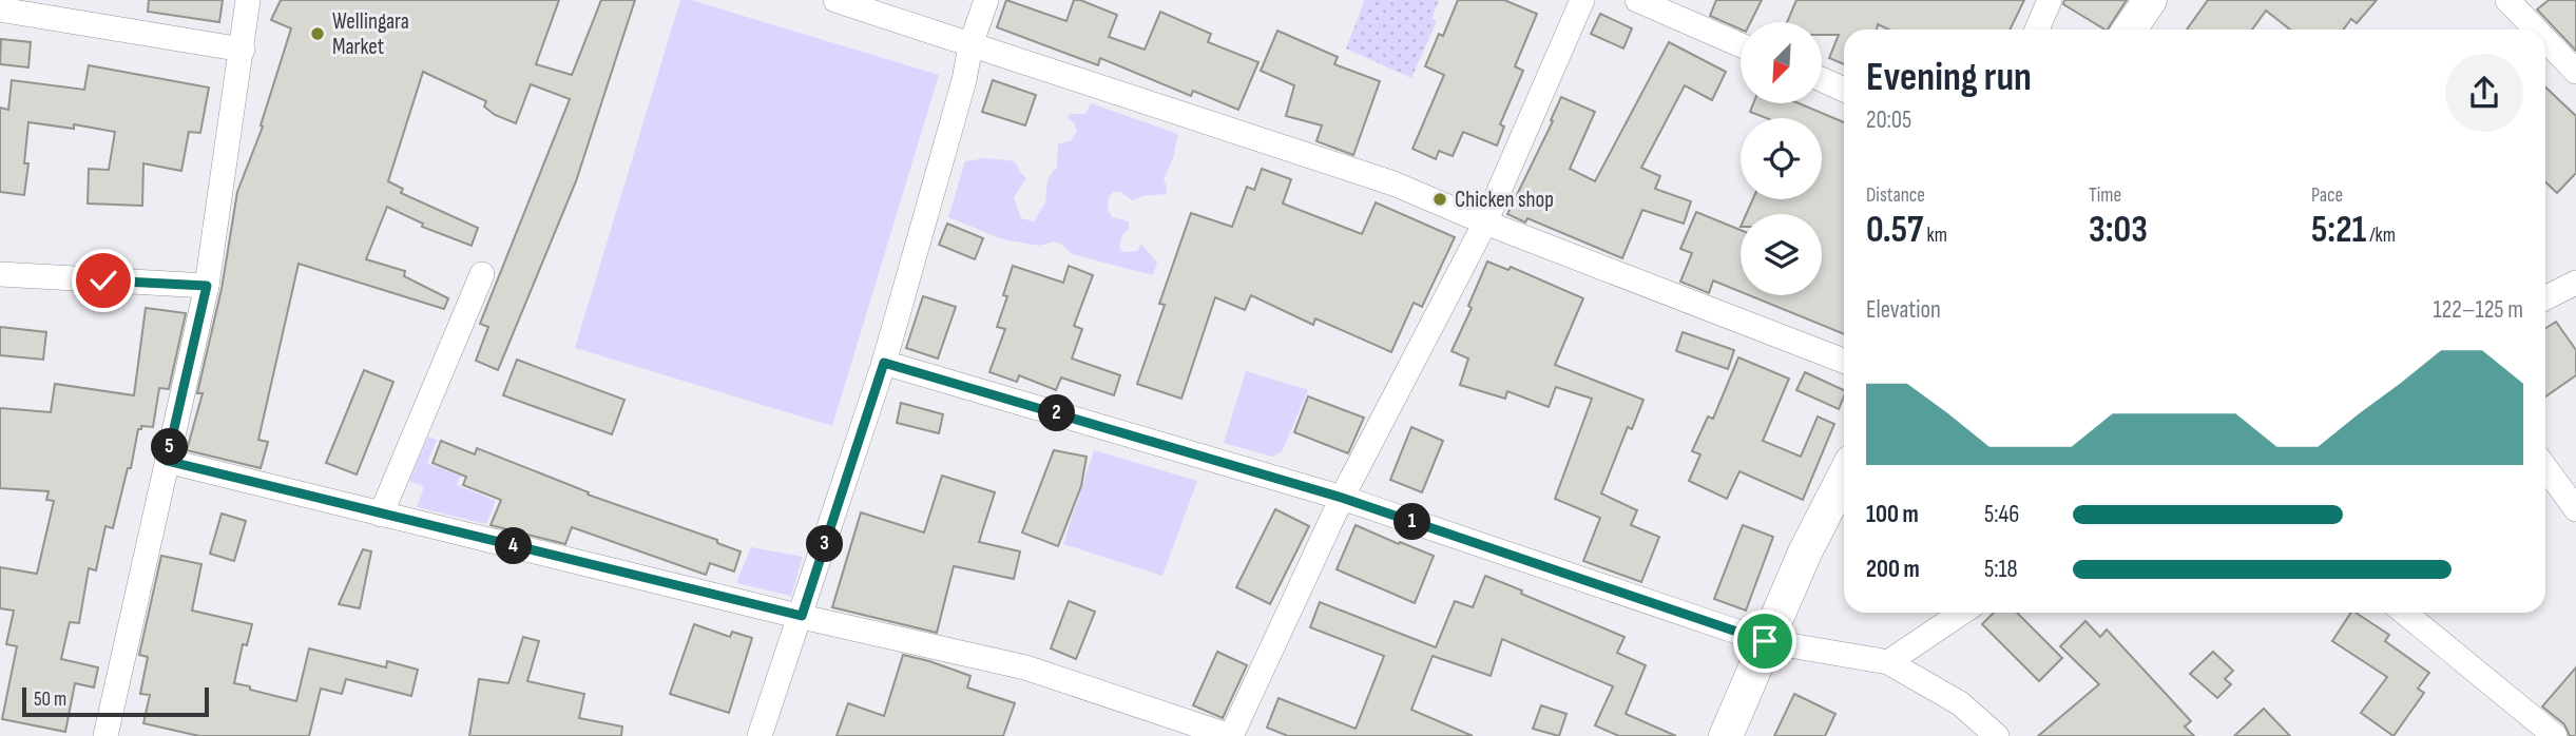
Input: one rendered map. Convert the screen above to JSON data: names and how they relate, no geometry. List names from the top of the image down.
{
  "places": ["Wellingara Market", "Chicken shop"],
  "scale_bar": "50 m",
  "north": "bottom left",
  "page": {
    "heading": ["Evening run", "20:05"],
    "stats": [
      ["Distance", "0.57 km"],
      ["Time", "3:03"],
      ["Pace", "5:21 /km"]
    ],
    "chart": ["Elevation", "122–125 m"],
    "pins": [
      "2",
      "5",
      "1",
      "3",
      "4"
    ],
    "list": [
      {
        "name": "100 m",
        "note": "5:46"
      },
      {
        "name": "200 m",
        "note": "5:18"
      }
    ],
    "scale": "50 m"
  }
}
